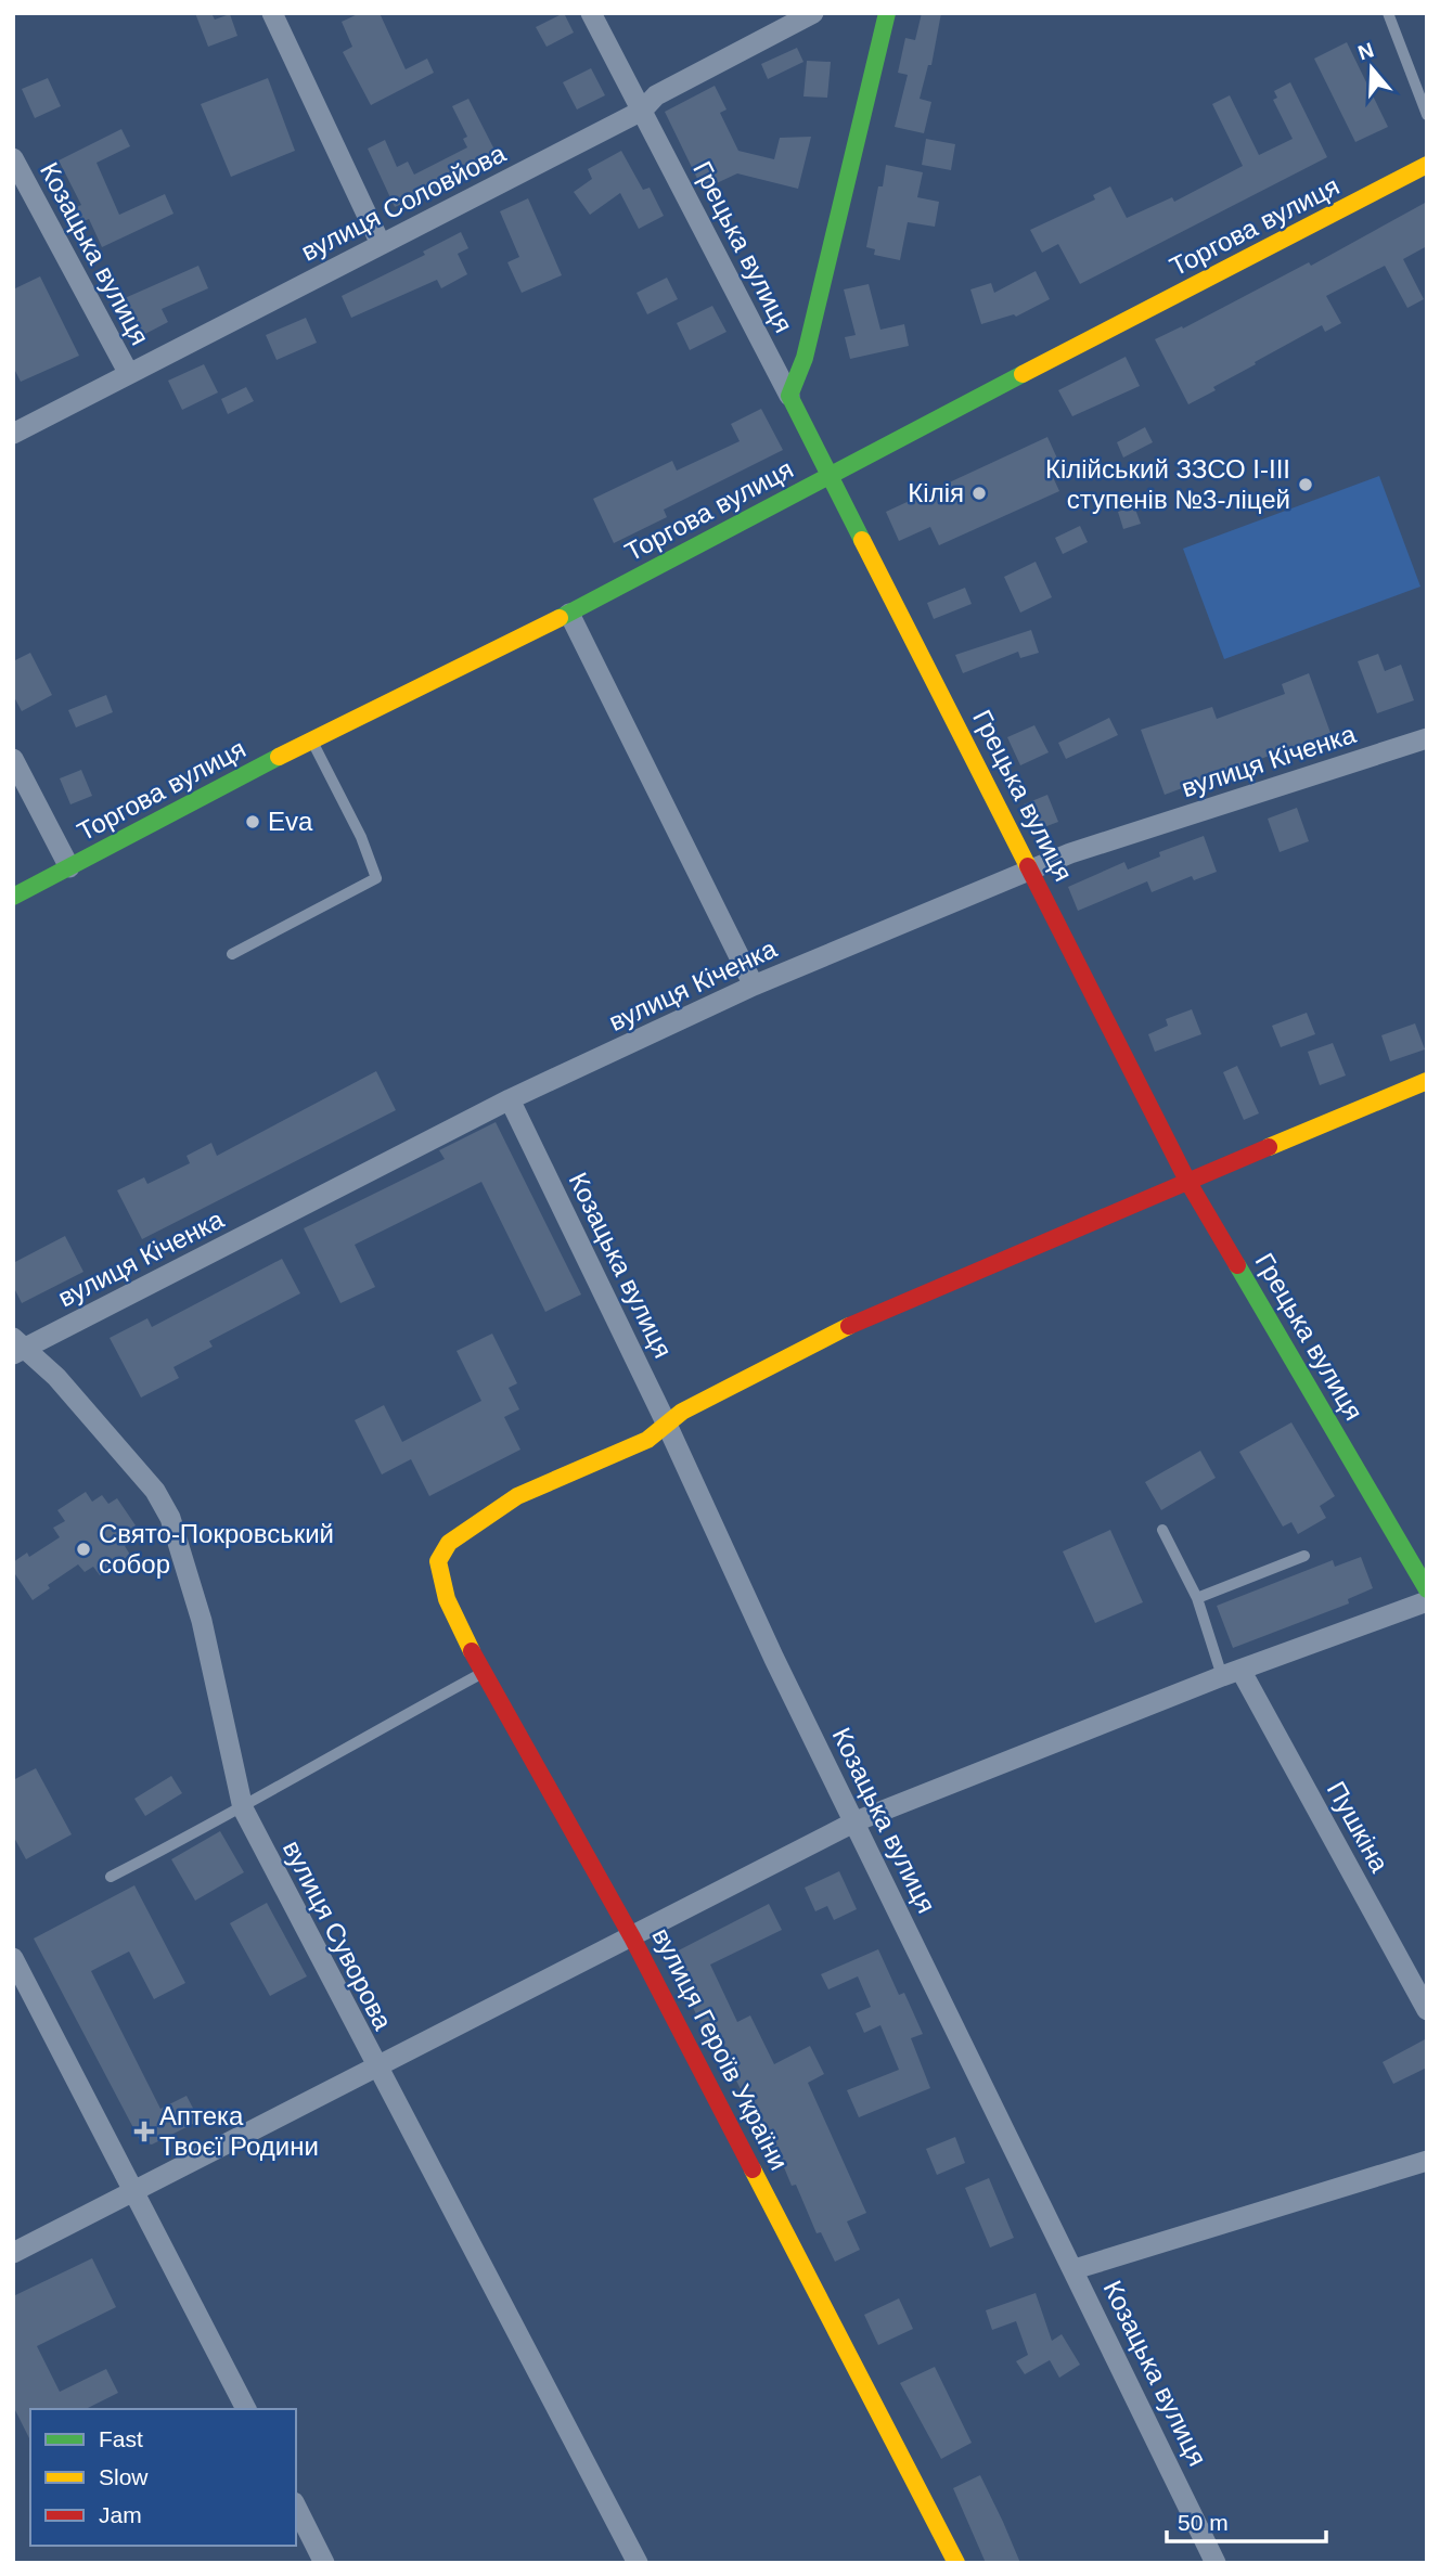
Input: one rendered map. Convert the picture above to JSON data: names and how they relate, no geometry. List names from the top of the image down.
{
  "streets": {
    "street": [
      "вулиця Соловйова",
      "Торгова вулиця",
      "Грецька вулиця",
      "Козацька вулиця",
      "вулиця Кіченка",
      "Пушкіна",
      "вулиця Суворова",
      "вулиця Героїв України"
    ]
  },
  "crossings": [
    ["вулиця Соловйова", "Грецька вулиця"],
    ["вулиця Соловйова", "Козацька вулиця"],
    ["Торгова вулиця", "Грецька вулиця"],
    ["Грецька вулиця", "вулиця Кіченка"],
    ["Козацька вулиця", "вулиця Кіченка"],
    ["Козацька вулиця", "вулиця Героїв України"],
    ["вулиця Кіченка", "вулиця Суворова"]
  ],
  "places": {
    "other": [
      "Кілійський ЗЗСО І-ІІІ ступенів №3-ліцей",
      "Кілія",
      "Eva",
      "Свято-Покровський собор"
    ],
    "health": ["Аптека Твоєї Родини"]
  },
  "legend": ["Fast", "Slow", "Jam"],
  "scale_bar": "50 m",
  "north": "top"
}
